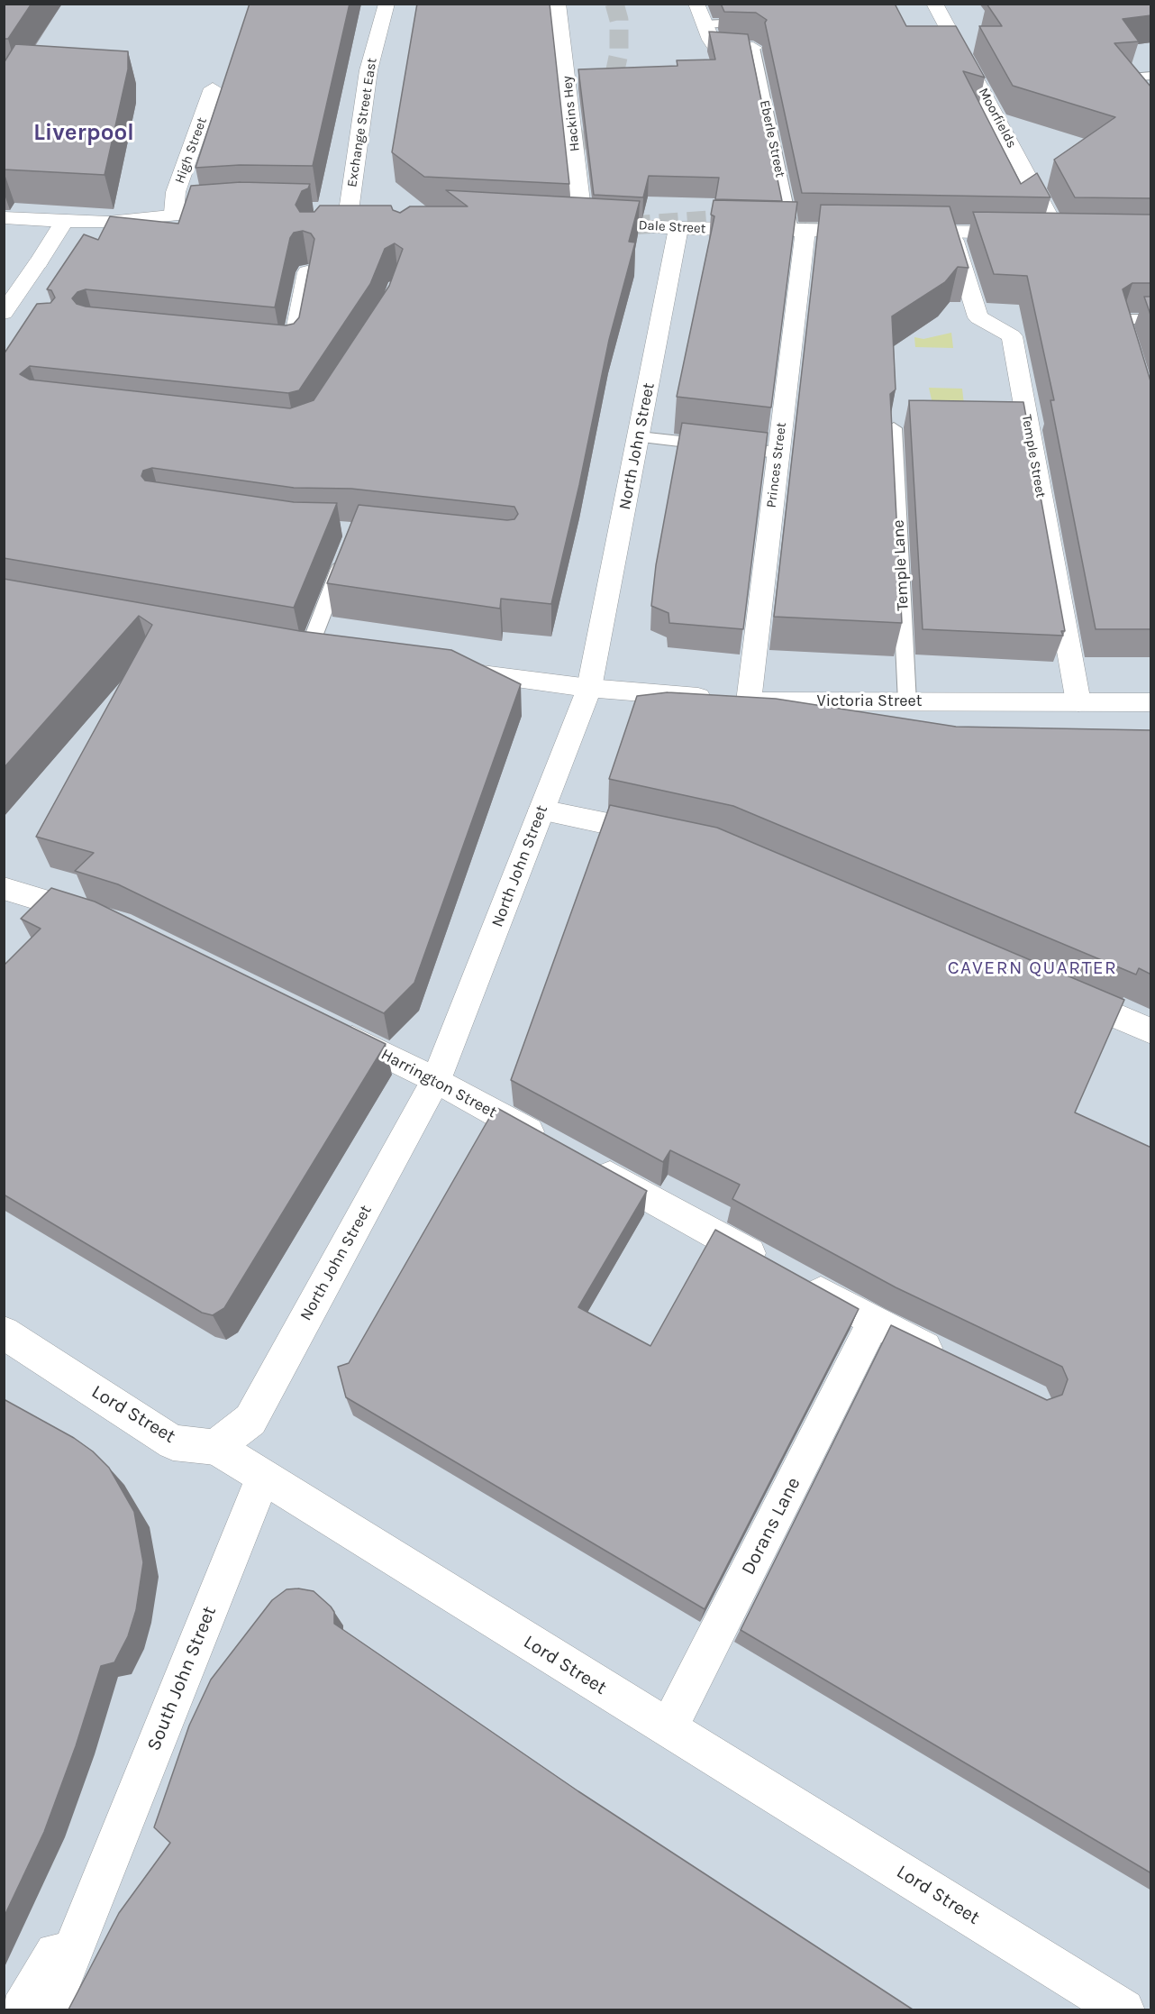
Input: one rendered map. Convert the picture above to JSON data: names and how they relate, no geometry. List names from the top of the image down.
{
  "streets": {
    "street": [
      "Hackins Hey",
      "Moorfields",
      "Exchange Street East",
      "High Street",
      "Dale Street",
      "North John Street",
      "Temple Street",
      "Princes Street",
      "Victoria Street",
      "Harrington Street",
      "Lord Street",
      "Dorans Lane",
      "South John Street"
    ],
    "lane": ["Eberle Street", "Temple Lane"]
  },
  "crossings": [
    ["Hackins Hey", "Dale Street"],
    ["Eberle Street", "Dale Street"],
    ["Eberle Street", "Princes Street"],
    ["Dale Street", "North John Street"],
    ["Dale Street", "Princes Street"],
    ["North John Street", "Victoria Street"],
    ["North John Street", "Harrington Street"],
    ["North John Street", "Lord Street"],
    ["Temple Street", "Victoria Street"],
    ["Princes Street", "Victoria Street"],
    ["Temple Lane", "Victoria Street"],
    ["Lord Street", "Dorans Lane"],
    ["Lord Street", "South John Street"]
  ],
  "districts": ["Liverpool", "CAVERN QUARTER"]
}
